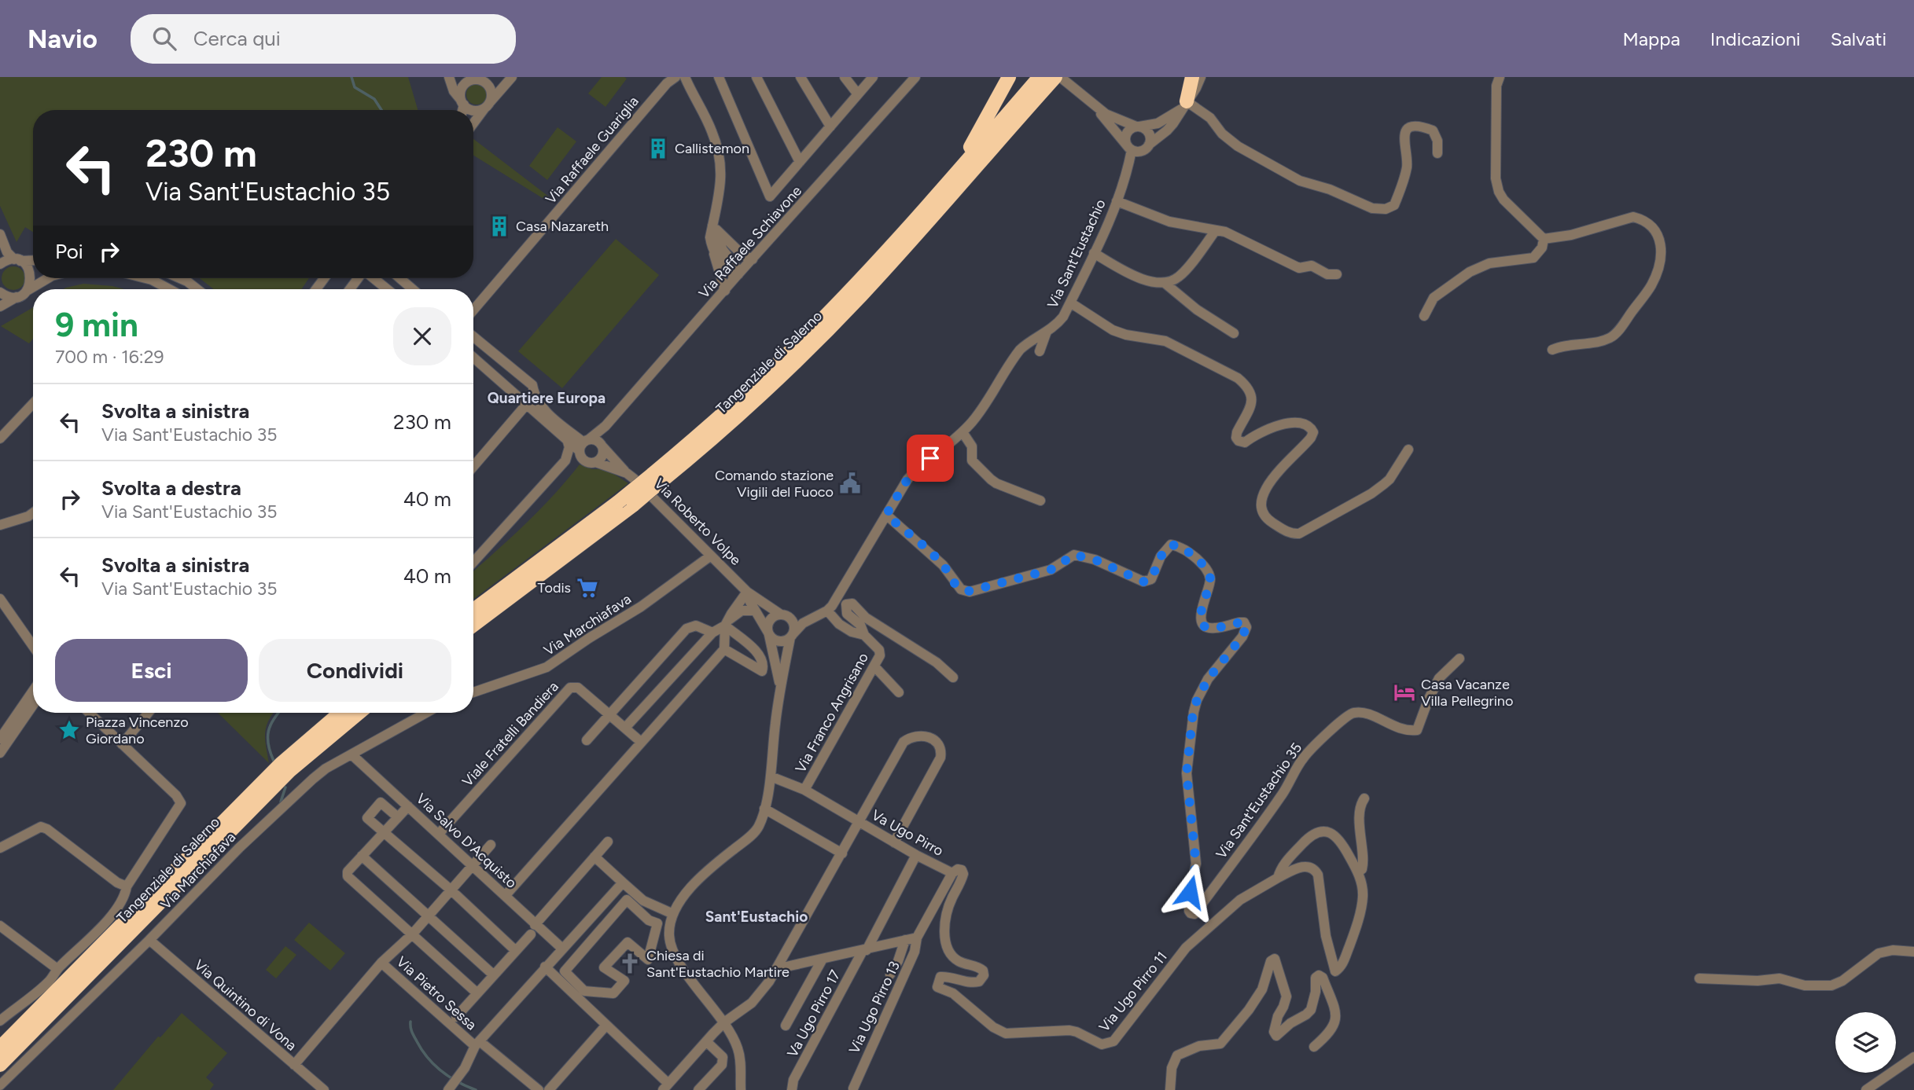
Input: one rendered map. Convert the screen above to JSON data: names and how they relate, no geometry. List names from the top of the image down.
{
  "streets": {
    "highway": ["Tangenziale di Salerno"],
    "street": [
      "Via Raffaele Guariglia",
      "Via Raffaele Schiavone",
      "Via Sant'Eustachio",
      "Via Roberto Volpe",
      "Via Marchiafava",
      "Via Franco Angrisano",
      "Viale Fratelli Bandiera",
      "Via Sant'Eustachio 35",
      "Va Ugo Pirro",
      "Via Salvo D'Acquisto",
      "Via Ugo Pirro 11",
      "Via Pietro Sessa",
      "Via Quintino di Vona",
      "Via Ugo Pirro 13",
      "Va Ugo Pirro 17"
    ]
  },
  "crossings": [
    ["Via Raffaele Schiavone", "Via Roberto Volpe"],
    ["Via Sant'Eustachio", "Via Franco Angrisano"],
    ["Via Sant'Eustachio", "Via Sant'Eustachio 35"],
    ["Via Roberto Volpe", "Via Marchiafava"],
    ["Via Marchiafava", "Via Salvo D'Acquisto"],
    ["Via Marchiafava", "Via Quintino di Vona"],
    ["Via Franco Angrisano", "Va Ugo Pirro"],
    ["Viale Fratelli Bandiera", "Via Salvo D'Acquisto"],
    ["Va Ugo Pirro", "Via Ugo Pirro 11"],
    ["Va Ugo Pirro", "Via Ugo Pirro 13"],
    ["Va Ugo Pirro", "Va Ugo Pirro 17"],
    ["Via Salvo D'Acquisto", "Via Pietro Sessa"]
  ],
  "districts": ["Quartiere Europa", "Sant'Eustachio"],
  "places": {
    "building": ["Callistemon", "Casa Nazareth"],
    "public building": ["Comando stazione Vigili del Fuoco"],
    "supermarket": ["Todis"],
    "hotel": ["Casa Vacanze Villa Pellegrino"],
    "place": ["Piazza Vincenzo Giordano"],
    "church": ["Chiesa di Sant'Eustachio Martire"]
  },
  "page": {
    "header": "Navio",
    "search": "Cerca qui",
    "nav": ["Mappa", "Indicazioni", "Salvati"],
    "turn": ["230 m", "Via Sant'Eustachio 35"],
    "then": "Poi",
    "heading": ["9 min", "700 m · 16:29"],
    "list": [
      {
        "name": "Svolta a sinistra",
        "note": "Via Sant'Eustachio 35",
        "value": "230 m"
      },
      {
        "name": "Svolta a destra",
        "note": "Via Sant'Eustachio 35",
        "value": "40 m"
      },
      {
        "name": "Svolta a sinistra",
        "note": "Via Sant'Eustachio 35",
        "value": "40 m"
      }
    ],
    "buttons": ["Esci", "Condividi"]
  }
}
